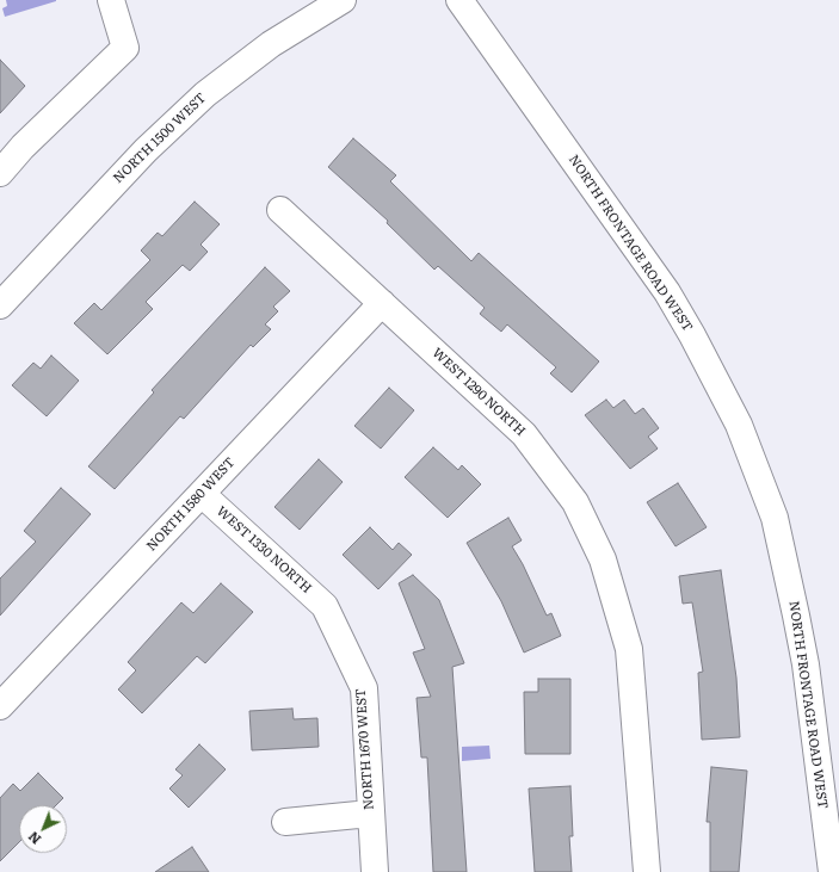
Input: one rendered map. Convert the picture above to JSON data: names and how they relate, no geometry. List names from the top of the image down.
{
  "streets": {
    "street": [
      "NORTH 1500 WEST",
      "NORTH FRONTAGE ROAD WEST",
      "WEST 1290 NORTH",
      "NORTH 1580 WEST",
      "WEST 1330 NORTH",
      "NORTH 1670 WEST"
    ]
  },
  "crossings": [
    ["WEST 1290 NORTH", "NORTH 1580 WEST"],
    ["NORTH 1580 WEST", "WEST 1330 NORTH"],
    ["WEST 1330 NORTH", "NORTH 1670 WEST"]
  ],
  "north": "bottom left"
}
